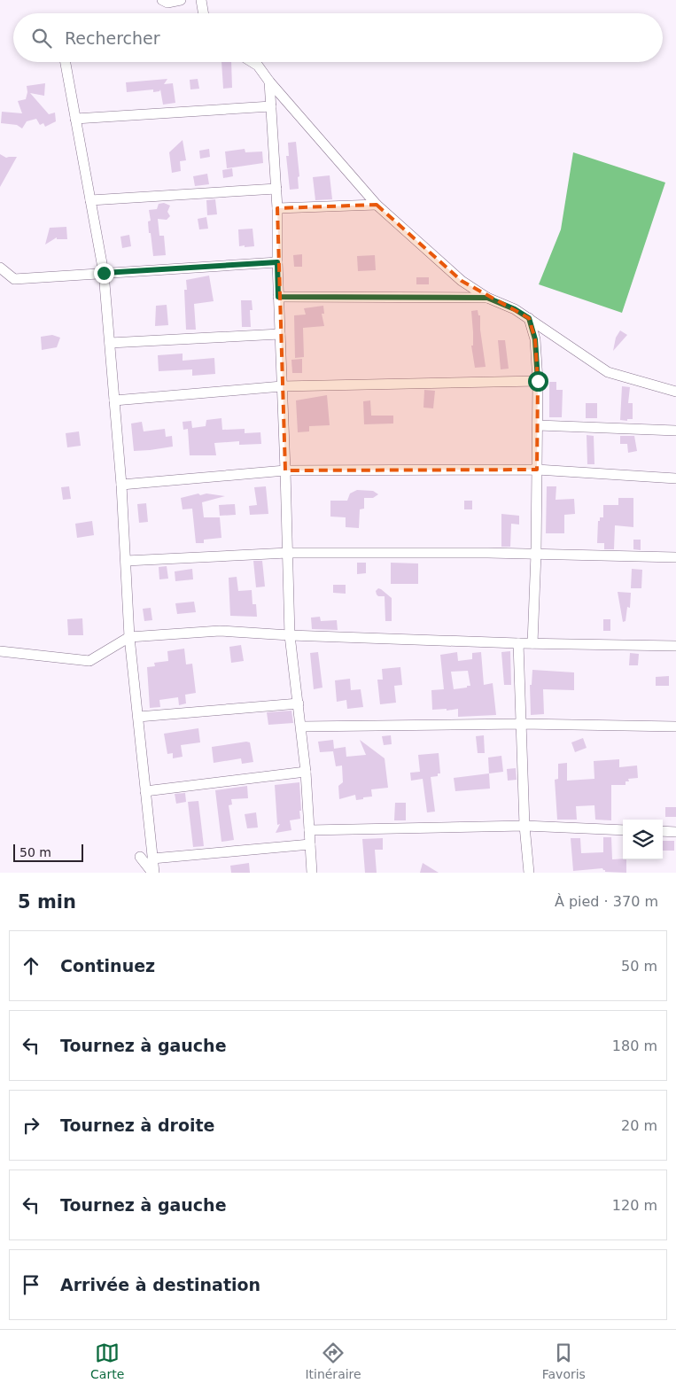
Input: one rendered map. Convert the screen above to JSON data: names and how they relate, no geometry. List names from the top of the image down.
{
  "scale_bar": "50 m",
  "page": {
    "search": "Rechercher",
    "scale": "50 m",
    "heading": ["5 min", "À pied · 370 m"],
    "list": [
      ["Continuez", "50 m"],
      ["Tournez à gauche", "180 m"],
      ["Tournez à droite", "20 m"],
      ["Tournez à gauche", "120 m"],
      "Arrivée à destination"
    ],
    "nav": ["Carte", "Itinéraire", "Favoris"]
  }
}
